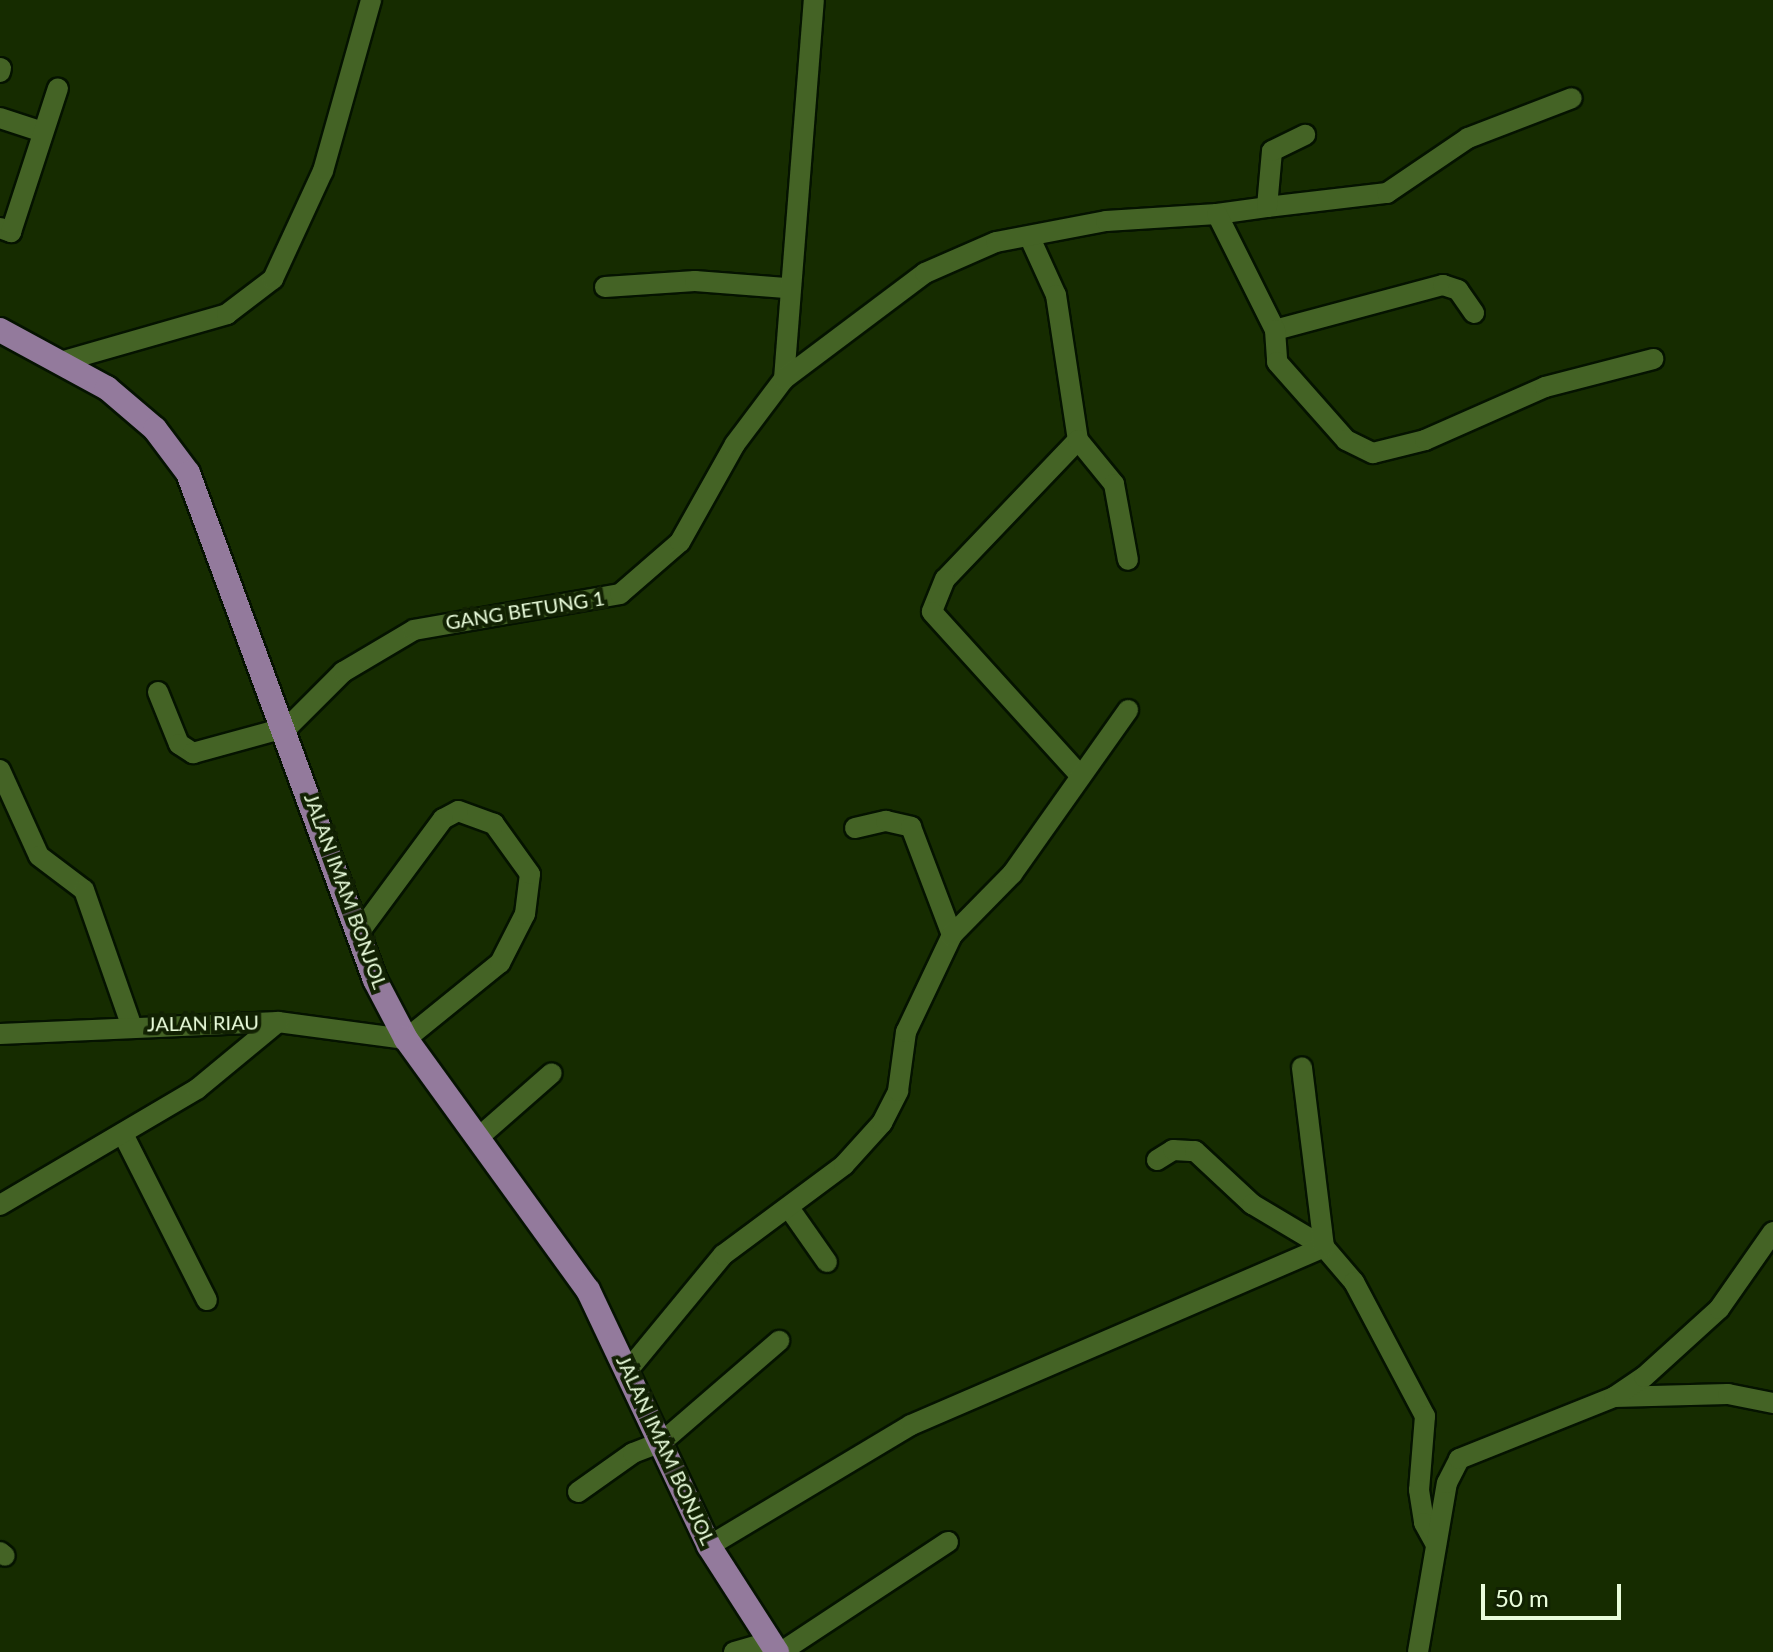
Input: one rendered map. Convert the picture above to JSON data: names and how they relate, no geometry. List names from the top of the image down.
{
  "streets": {
    "main road": ["JALAN IMAM BONJOL"],
    "street": ["GANG BETUNG 1", "JALAN RIAU"]
  },
  "crossings": [
    ["GANG BETUNG 1", "JALAN IMAM BONJOL"],
    ["JALAN IMAM BONJOL", "JALAN RIAU"]
  ],
  "scale_bar": "50 m"
}
